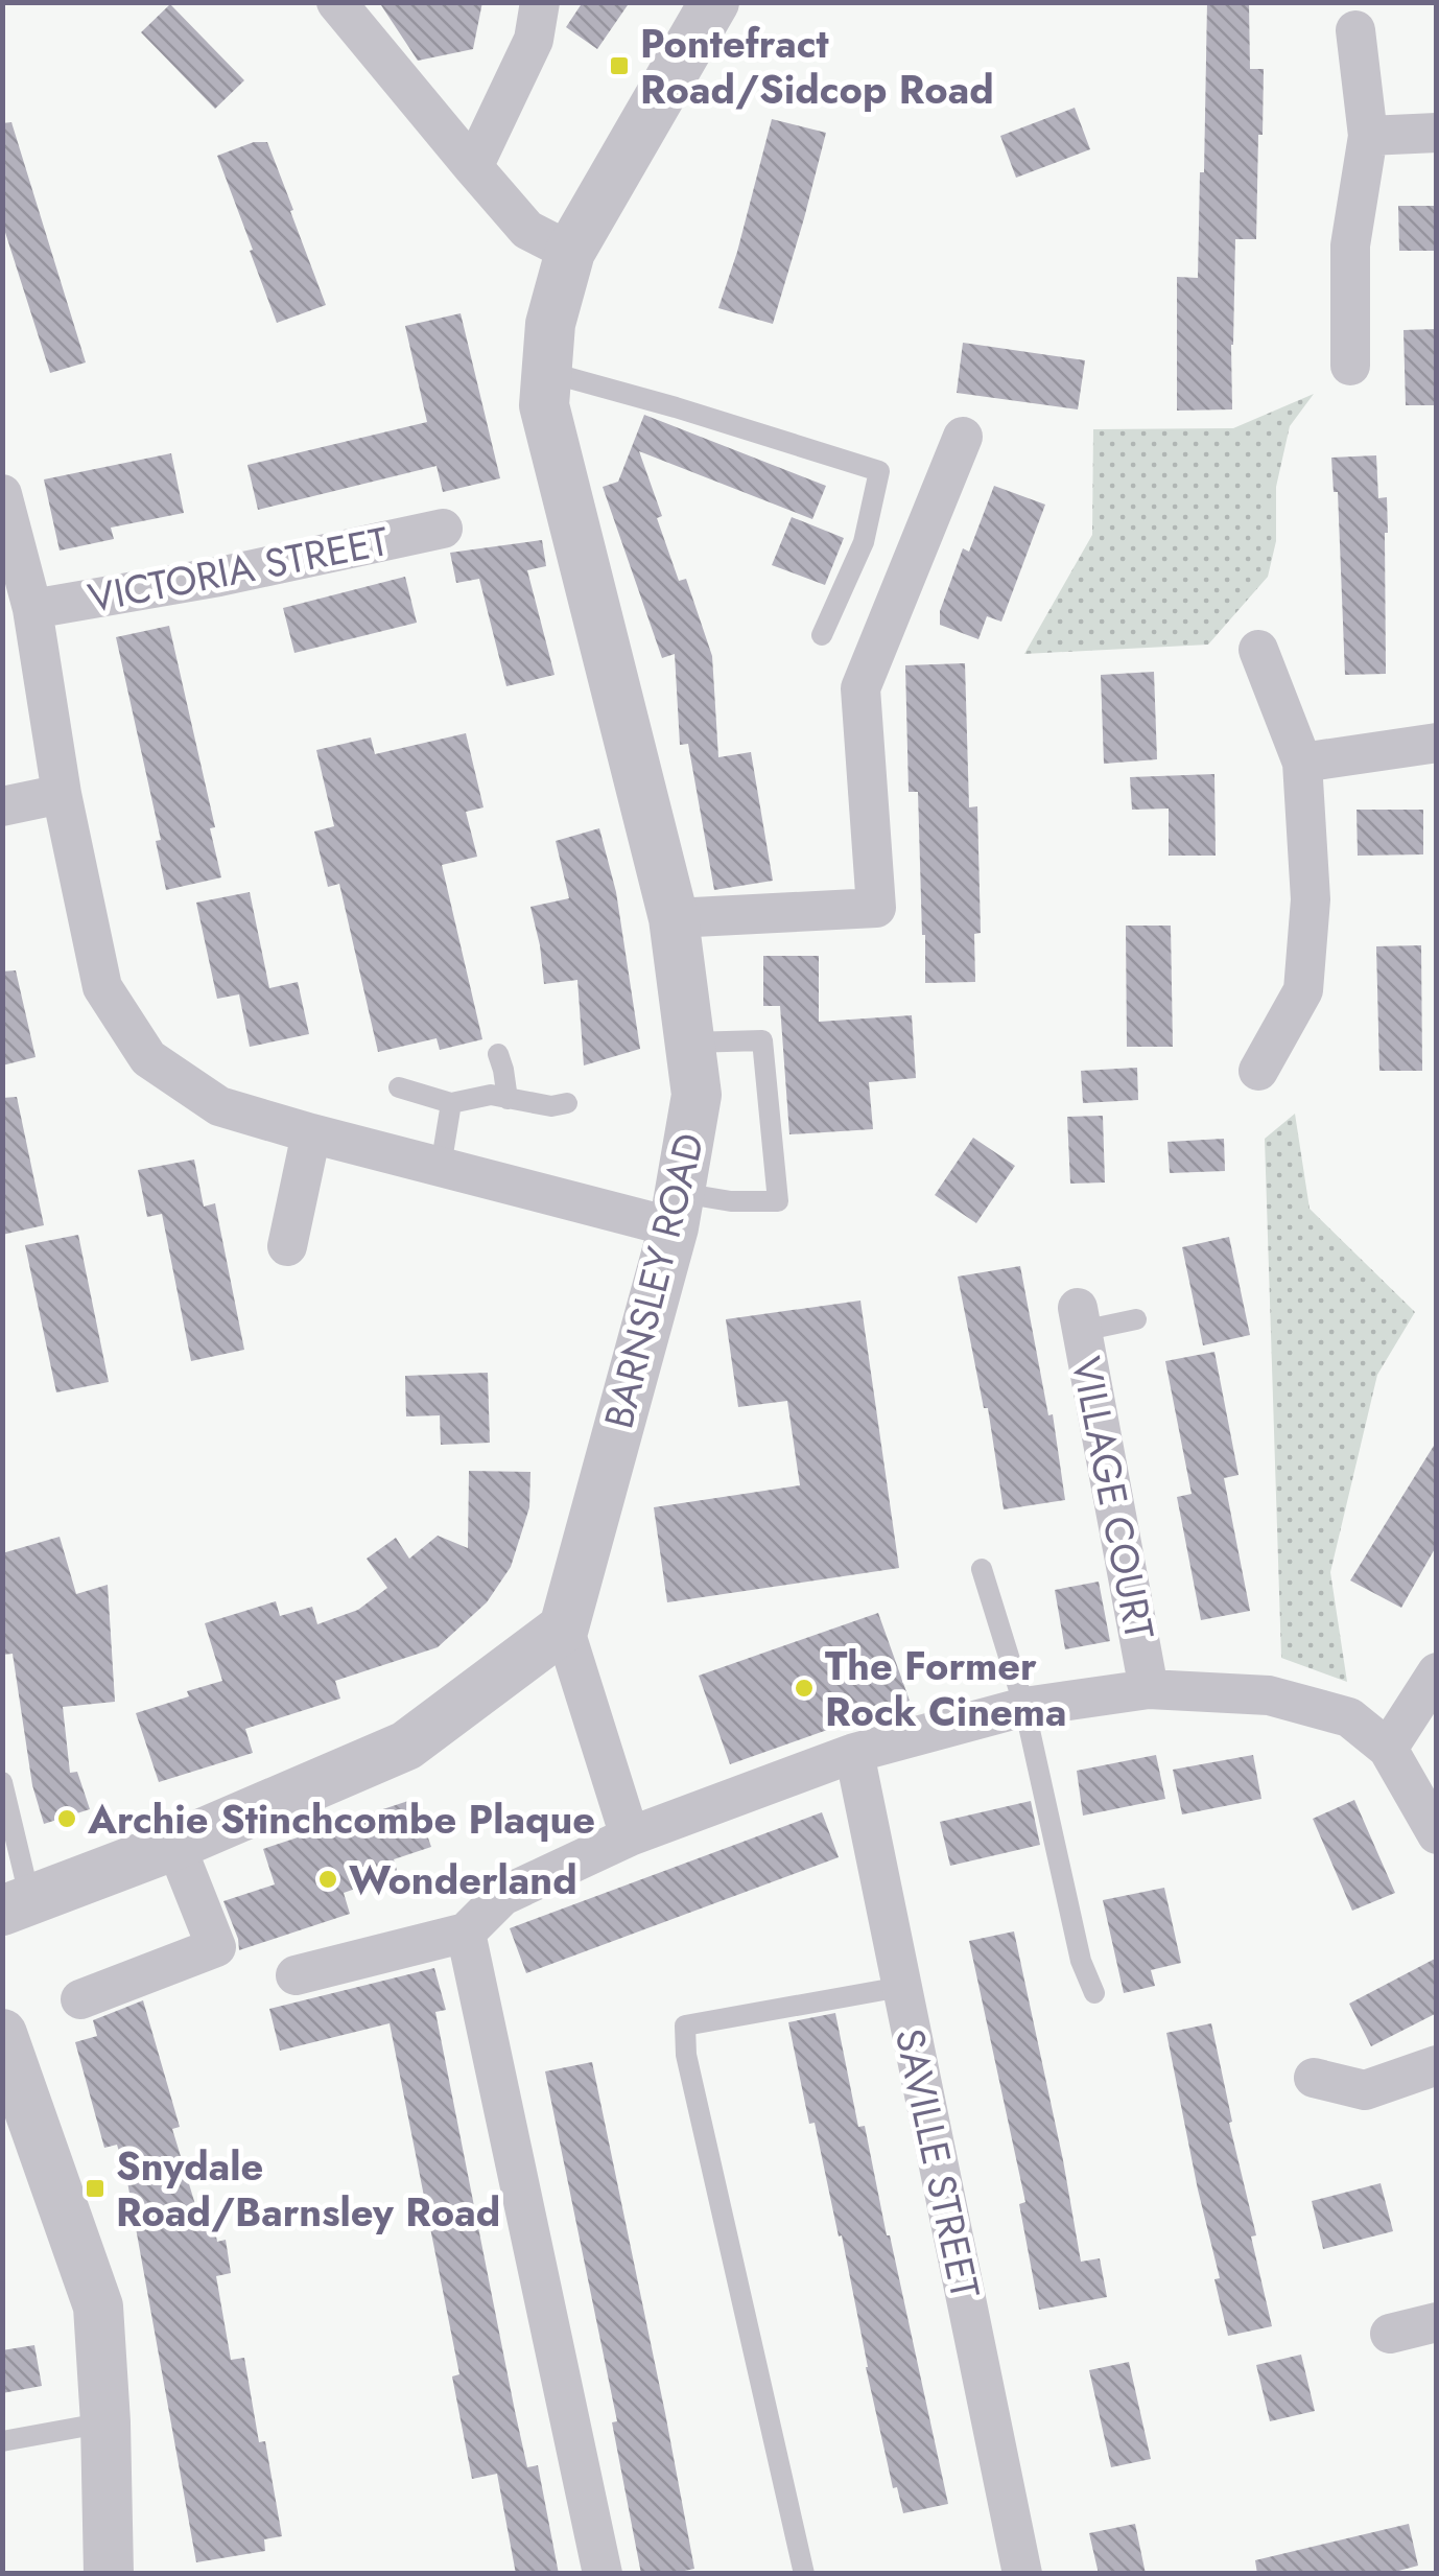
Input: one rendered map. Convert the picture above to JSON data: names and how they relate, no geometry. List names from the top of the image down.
{
  "streets": {
    "street": [
      "VICTORIA STREET",
      "BARNSLEY ROAD",
      "VILLAGE COURT",
      "SAVILLE STREET"
    ]
  },
  "places": {
    "transit": ["Pontefract Road/Sidcop Road", "Snydale Road/Barnsley Road"],
    "other": ["The Former Rock Cinema", "Archie Stinchcombe Plaque", "Wonderland"]
  }
}
